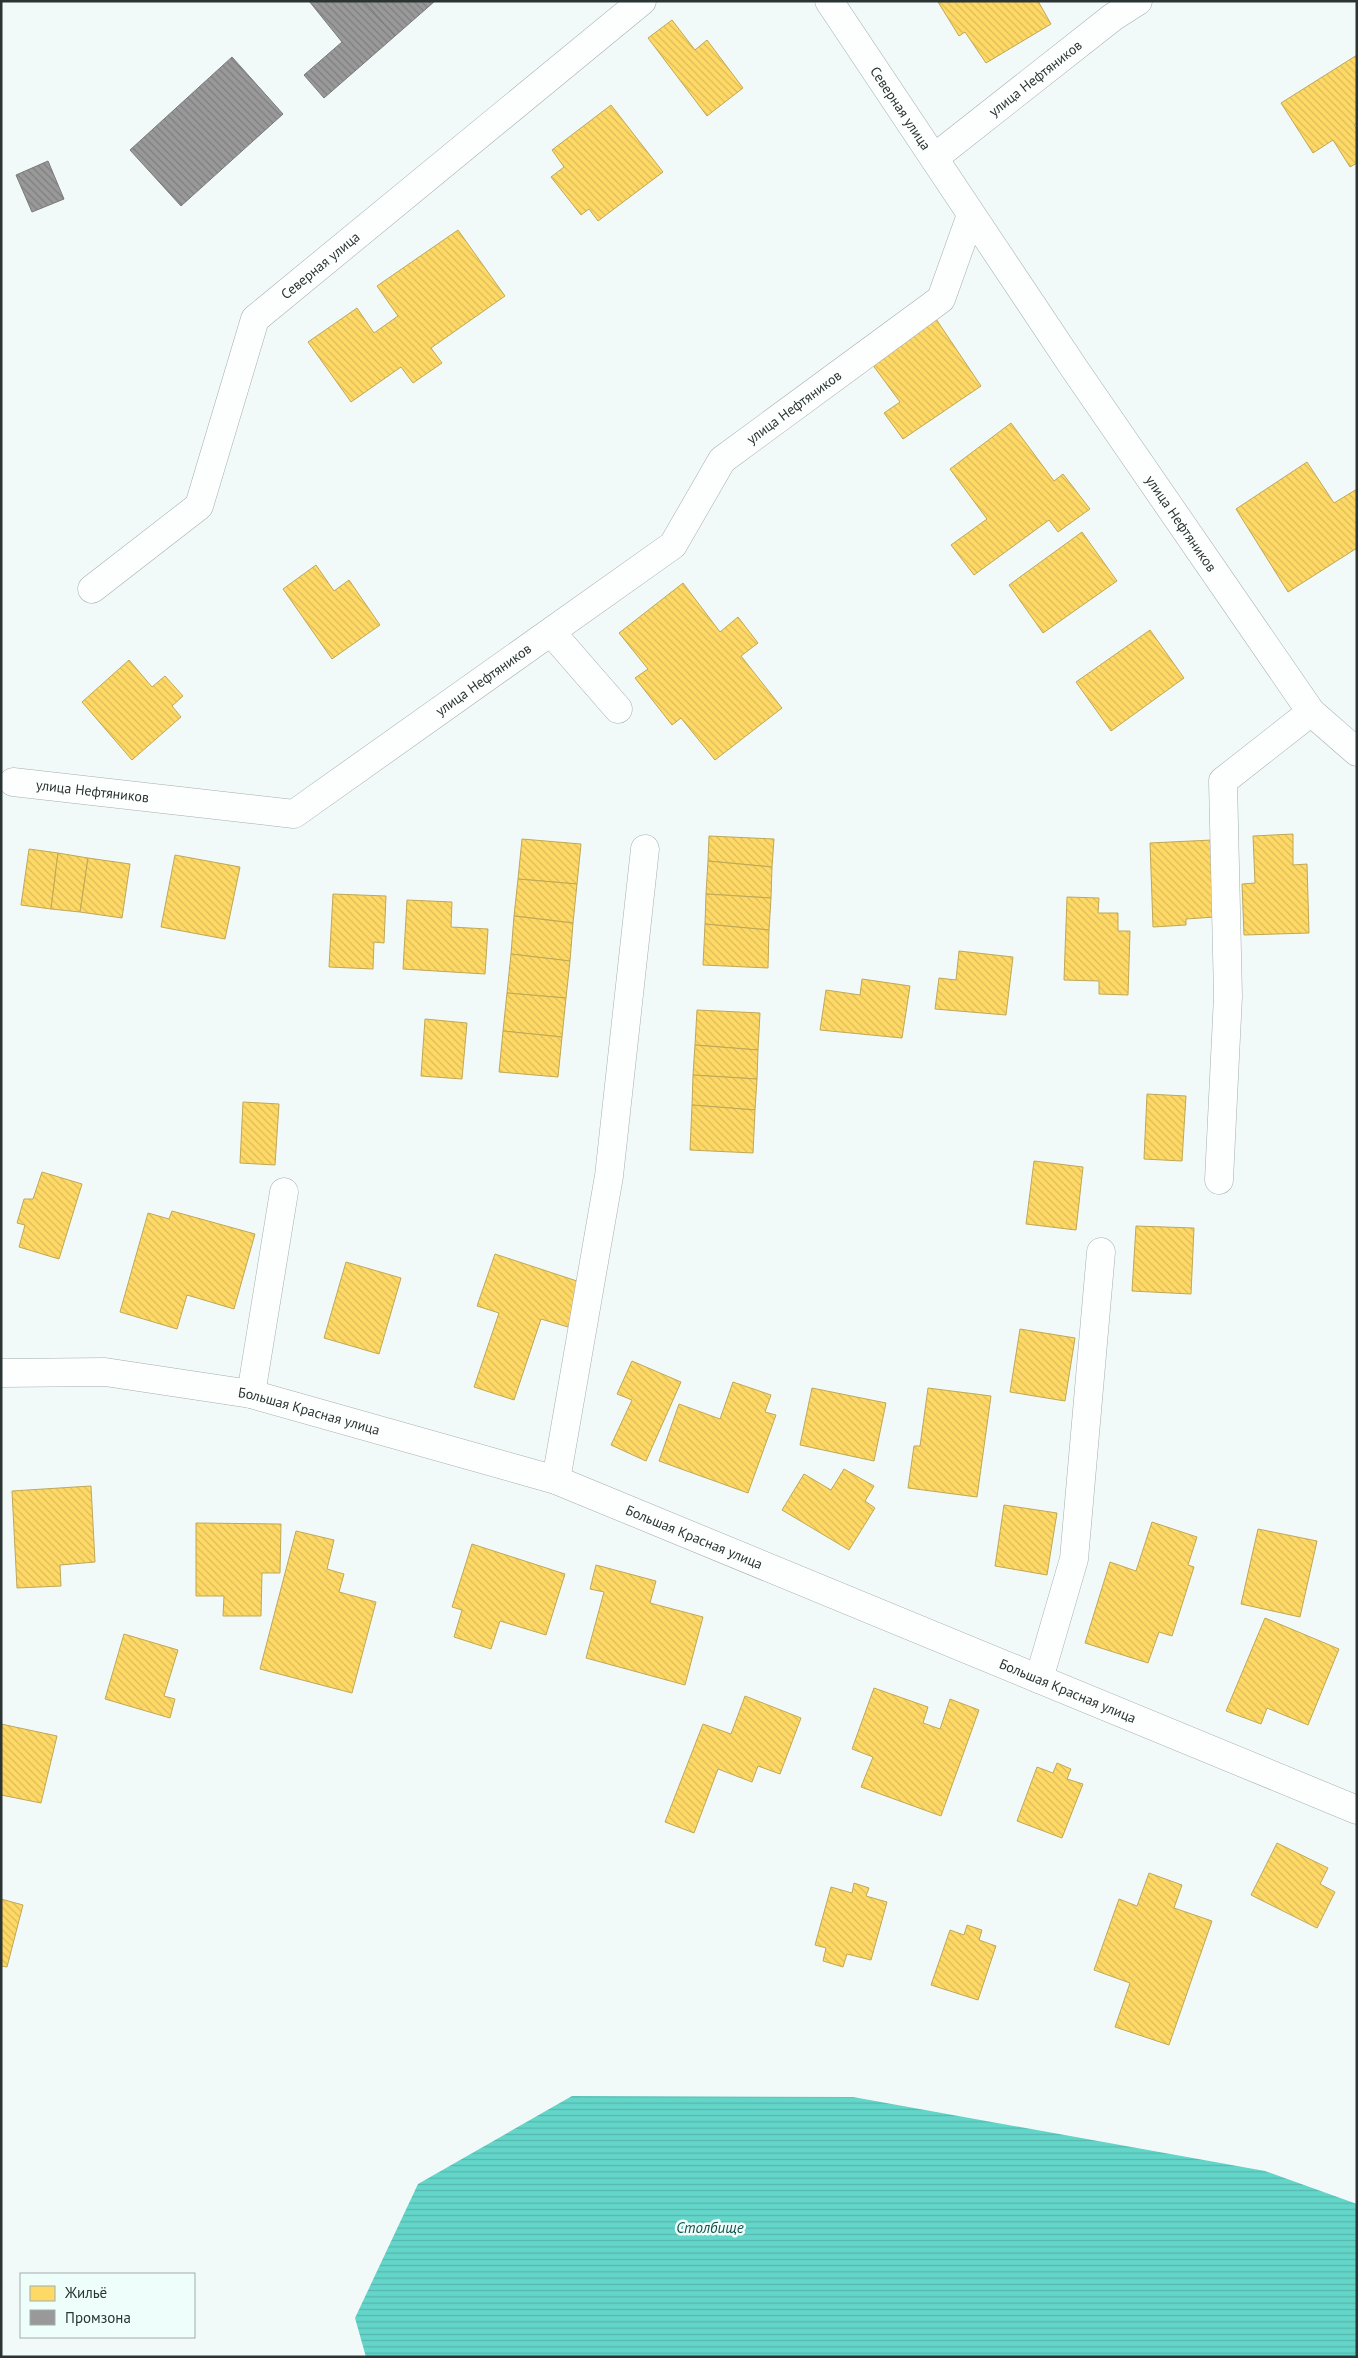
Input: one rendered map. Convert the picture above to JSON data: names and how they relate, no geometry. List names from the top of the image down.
{
  "streets": {
    "street": ["улица Нефтяников", "Северная улица", "Большая Красная улица"]
  },
  "crossings": [
    ["улица Нефтяников", "Северная улица"]
  ],
  "water": ["Столбище"],
  "legend": ["Жильё", "Промзона"]
}
